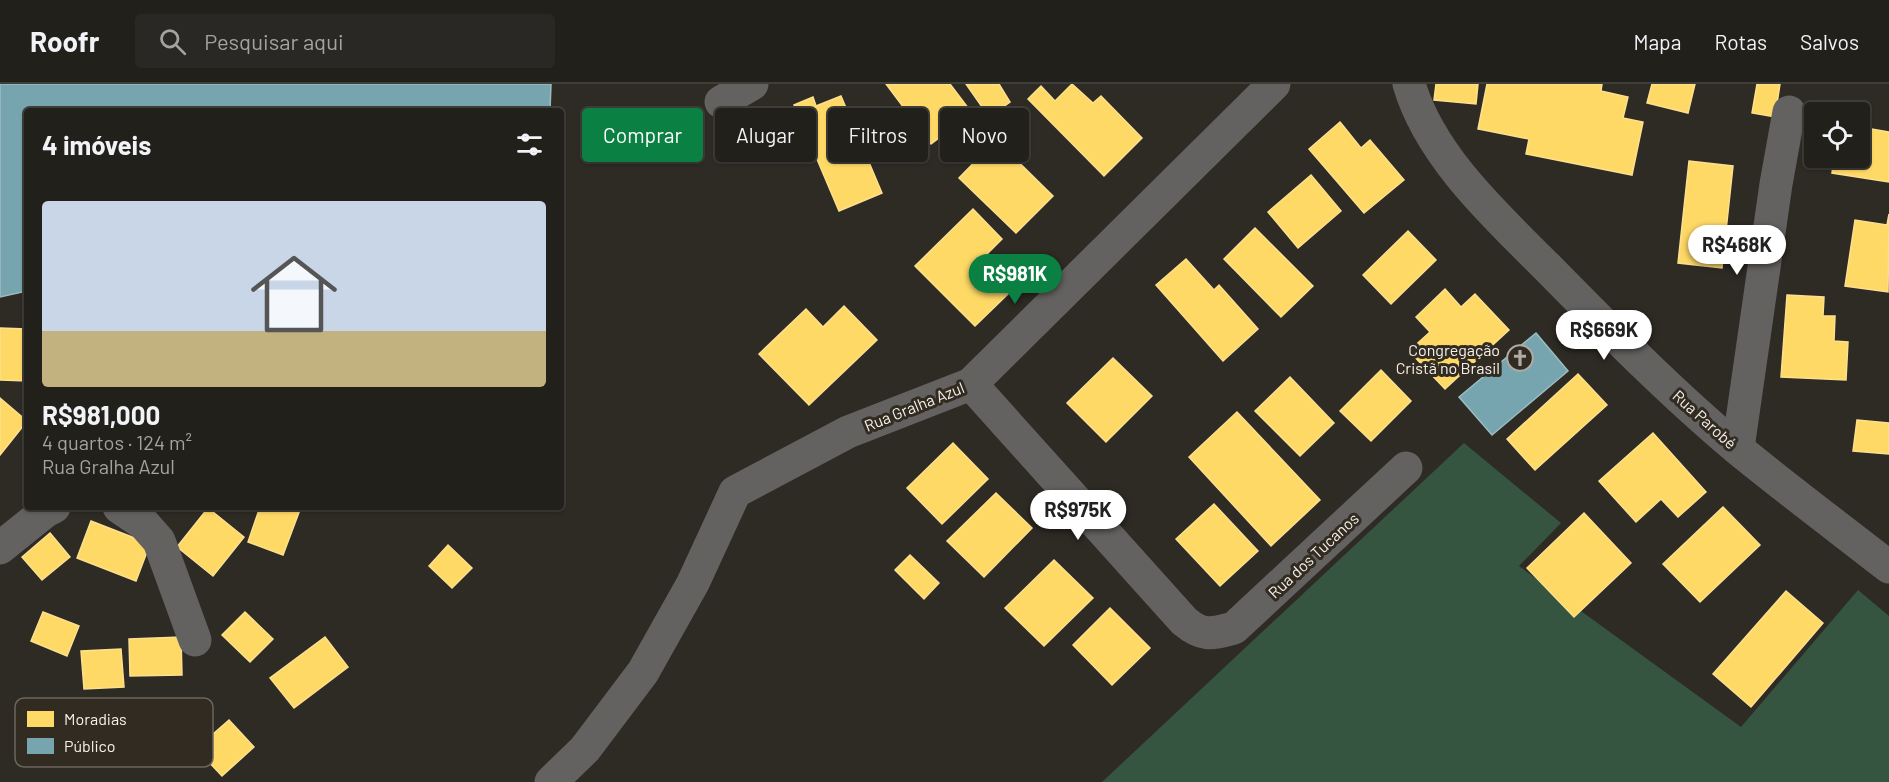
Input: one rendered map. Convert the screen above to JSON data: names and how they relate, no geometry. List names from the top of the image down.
{
  "streets": {
    "street": ["Rua Gralha Azul", "Rua Parobé", "Rua dos Tucanos"]
  },
  "crossings": [
    ["Rua Gralha Azul", "Rua dos Tucanos"]
  ],
  "places": {
    "church": ["Congregação Cristã no Brasil"]
  },
  "legend": ["Moradias", "Público"],
  "page": {
    "header": "Roofr",
    "search": "Pesquisar aqui",
    "nav": ["Mapa", "Rotas", "Salvos"],
    "chip": [
      "Comprar",
      "Alugar",
      "Filtros",
      "Novo"
    ],
    "heading": "4 imóveis",
    "list": [
      {
        "name": "R$981,000",
        "note": "4 quartos · 124 m² · Rua Gralha Azul"
      }
    ],
    "price": [
      "R$468K",
      "R$981K",
      "R$669K",
      "R$975K"
    ]
  }
}
